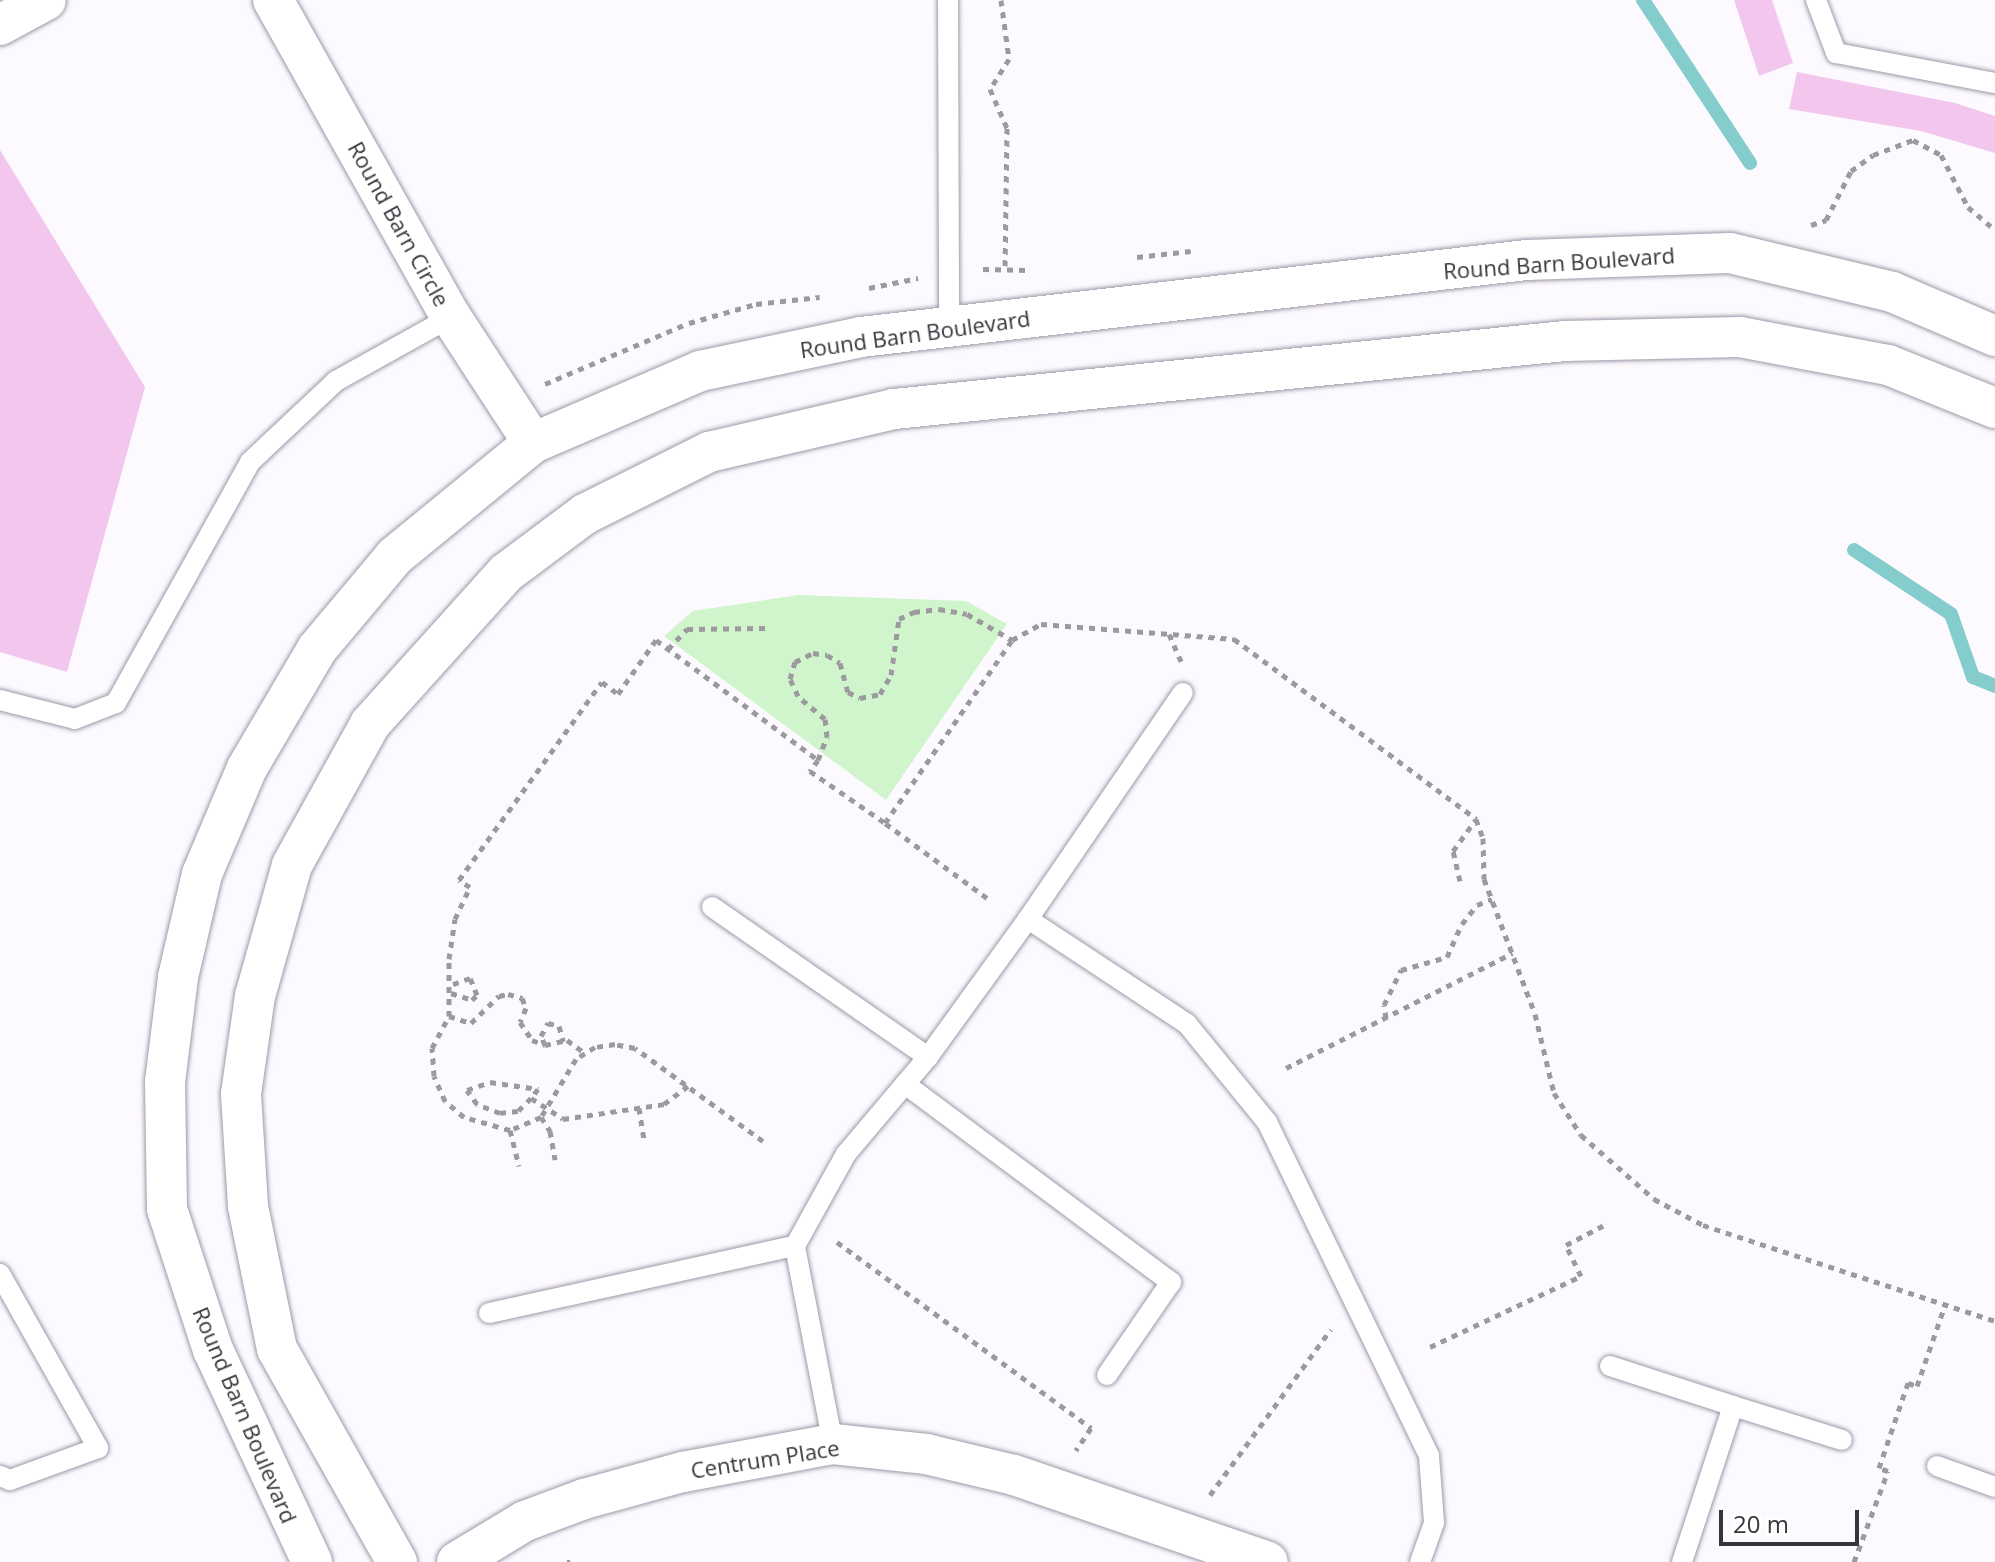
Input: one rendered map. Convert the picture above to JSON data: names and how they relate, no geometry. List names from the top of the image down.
{
  "streets": {
    "street": ["Round Barn Circle", "Round Barn Boulevard", "Centrum Place"]
  },
  "crossings": [
    ["Round Barn Circle", "Round Barn Boulevard"]
  ],
  "scale_bar": "20 m"
}
